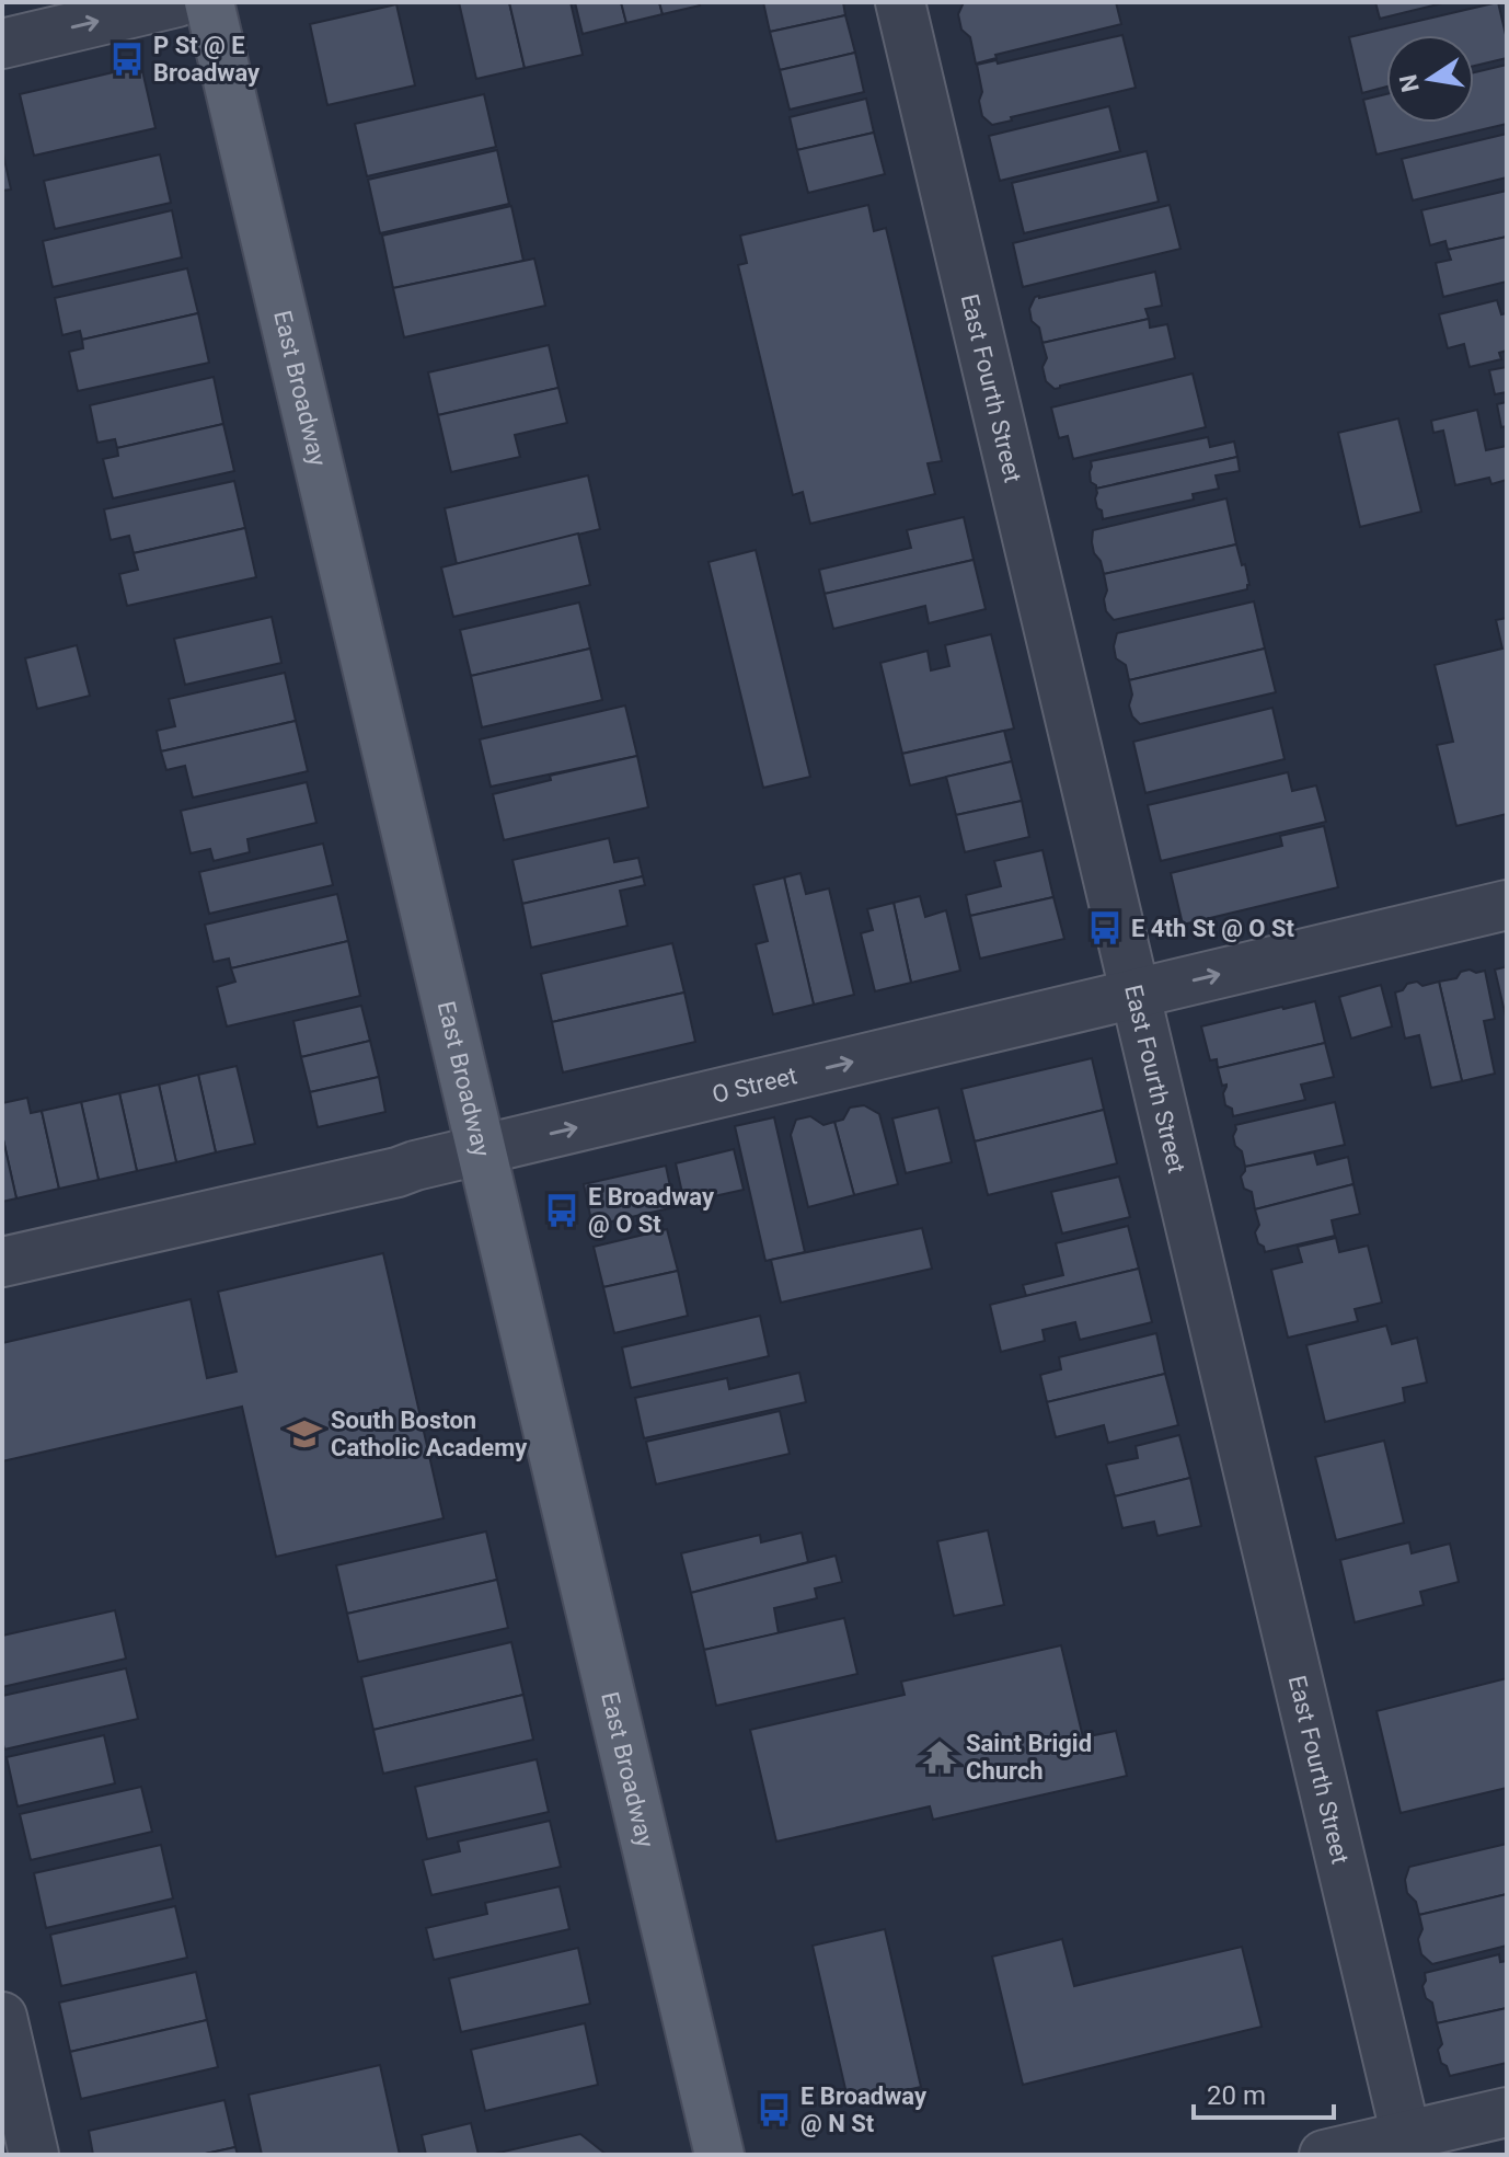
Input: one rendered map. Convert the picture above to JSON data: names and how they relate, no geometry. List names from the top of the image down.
{
  "streets": {
    "main road": ["East Broadway"],
    "street": ["East Fourth Street", "O Street"]
  },
  "crossings": [
    ["East Broadway", "O Street"],
    ["East Fourth Street", "O Street"]
  ],
  "one_way": ["O Street"],
  "places": {
    "bus stop": [
      "P St @ E Broadway",
      "E 4th St @ O St",
      "E Broadway @ O St",
      "E Broadway @ N St"
    ],
    "school or university": ["South Boston Catholic Academy"],
    "temple": ["Saint Brigid Church"]
  },
  "scale_bar": "20 m",
  "north": "left"
}
